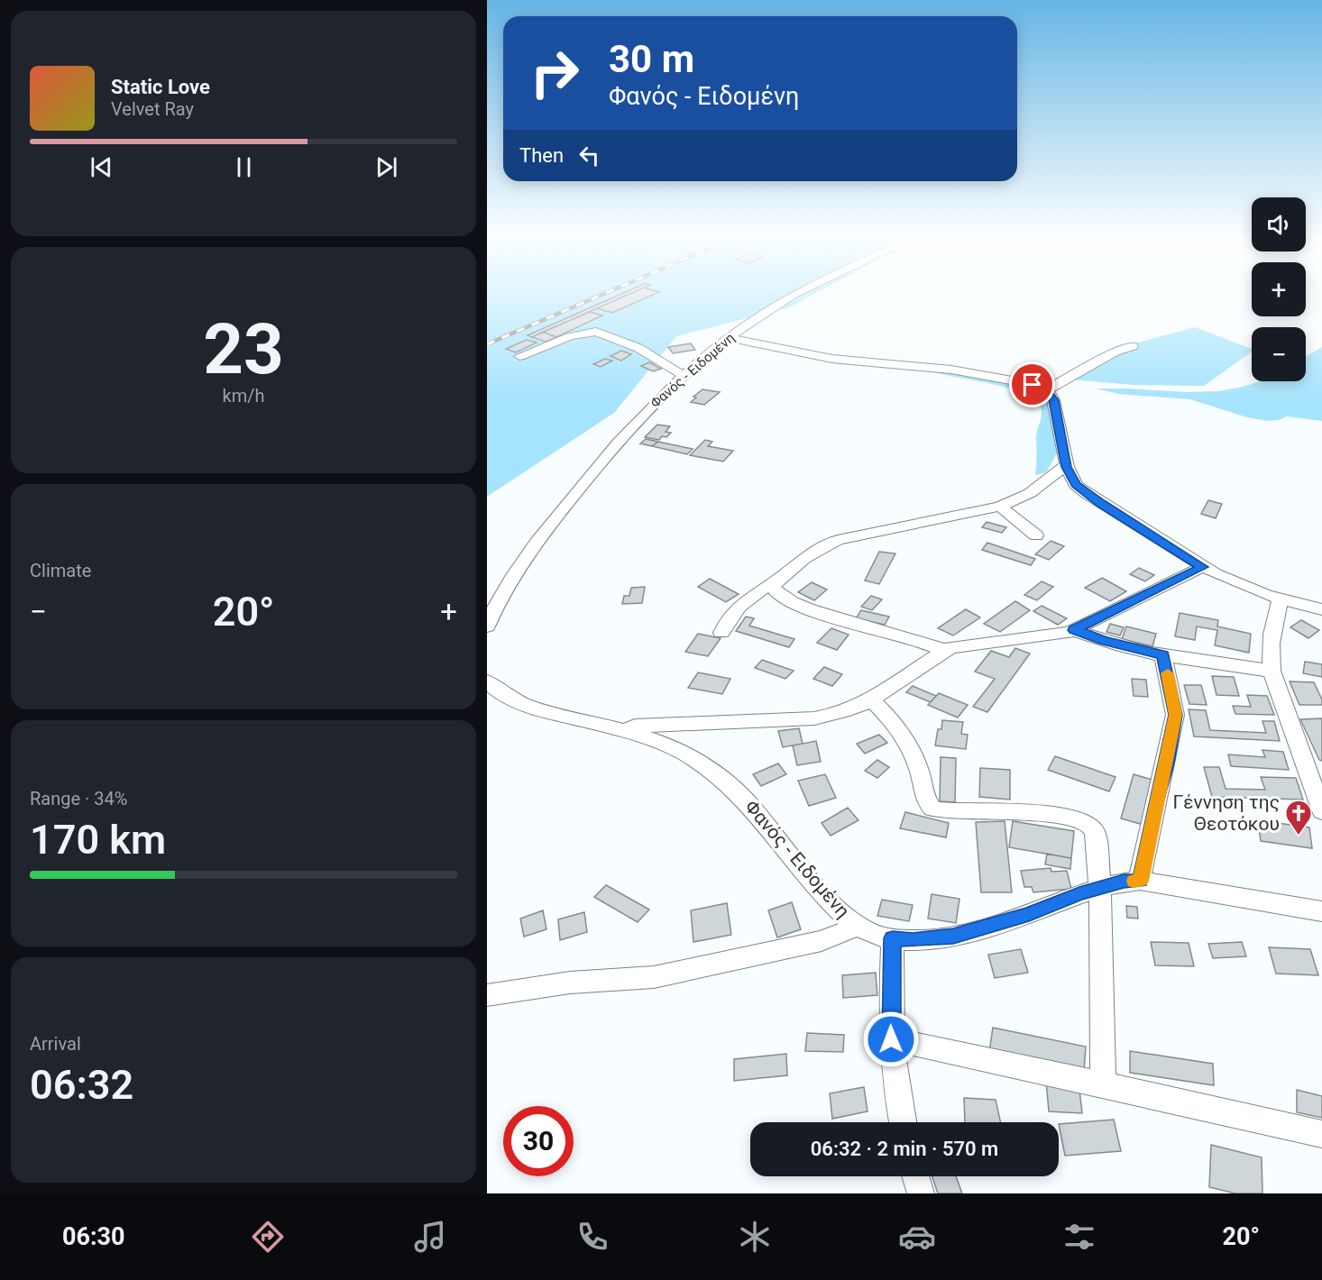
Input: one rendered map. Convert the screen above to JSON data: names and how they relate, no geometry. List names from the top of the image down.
{
  "streets": {
    "street": ["Φανός - Ειδομένη"]
  },
  "places": {
    "church": ["Γέννηση της Θεοτόκου"]
  },
  "page": {
    "turn": ["30 m", "Φανός - Ειδομένη"],
    "song": ["Static Love", "Velvet Ray"],
    "then": "Then",
    "map_buttons": ["+", "−"],
    "tile": [
      ["23", "km/h"],
      "Climate",
      ["Range · 34%", "170 km"],
      ["Arrival", "06:32"]
    ],
    "heat": ["−", "20°", "+"],
    "limit": "30",
    "trip": "06:32 · 2 min · 570 m",
    "tabs": ["06:30", "20°"]
  }
}
